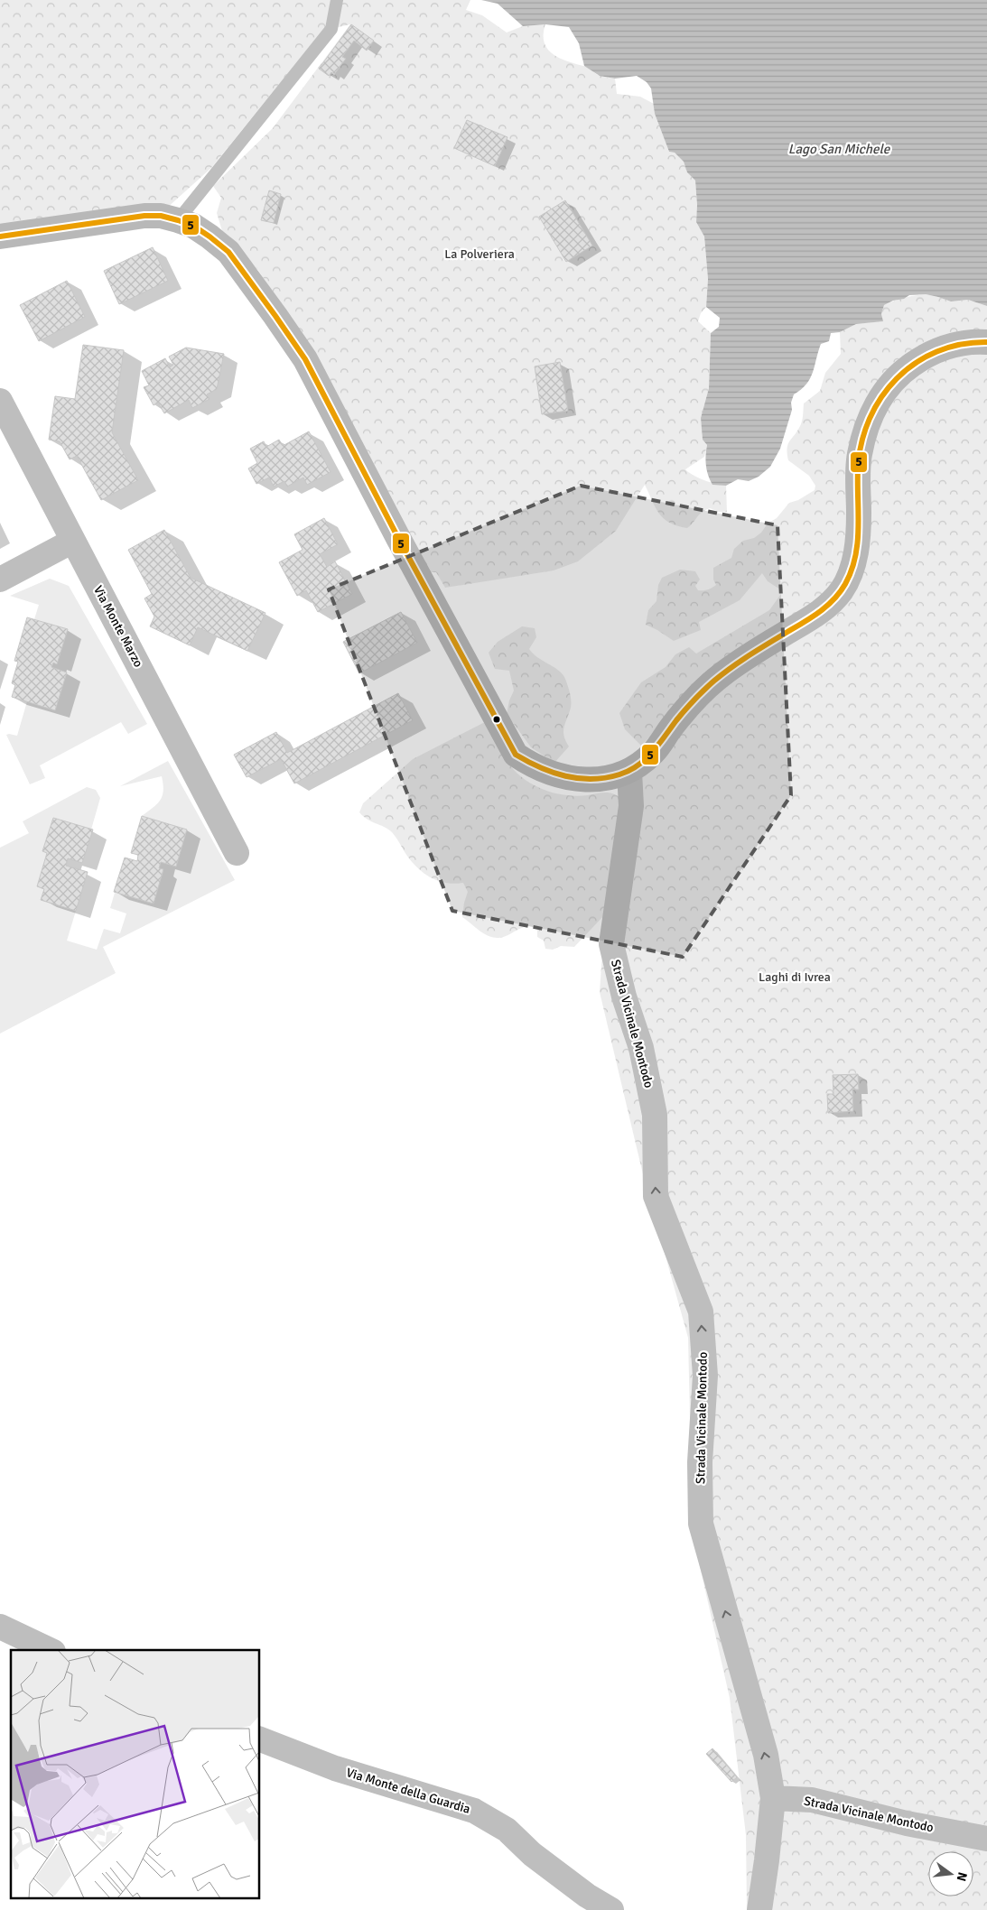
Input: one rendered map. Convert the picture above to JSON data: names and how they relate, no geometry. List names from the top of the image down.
{
  "streets": {
    "street": ["Via Monte Marzo", "Strada Vicinale Montodo", "Via Monte della Guardia"]
  },
  "one_way": ["Strada Vicinale Montodo"],
  "water": ["Lago San Michele"],
  "parks": ["La Polveriera", "Laghi di Ivrea"],
  "lines": ["transit line 5"],
  "north": "right"
}
